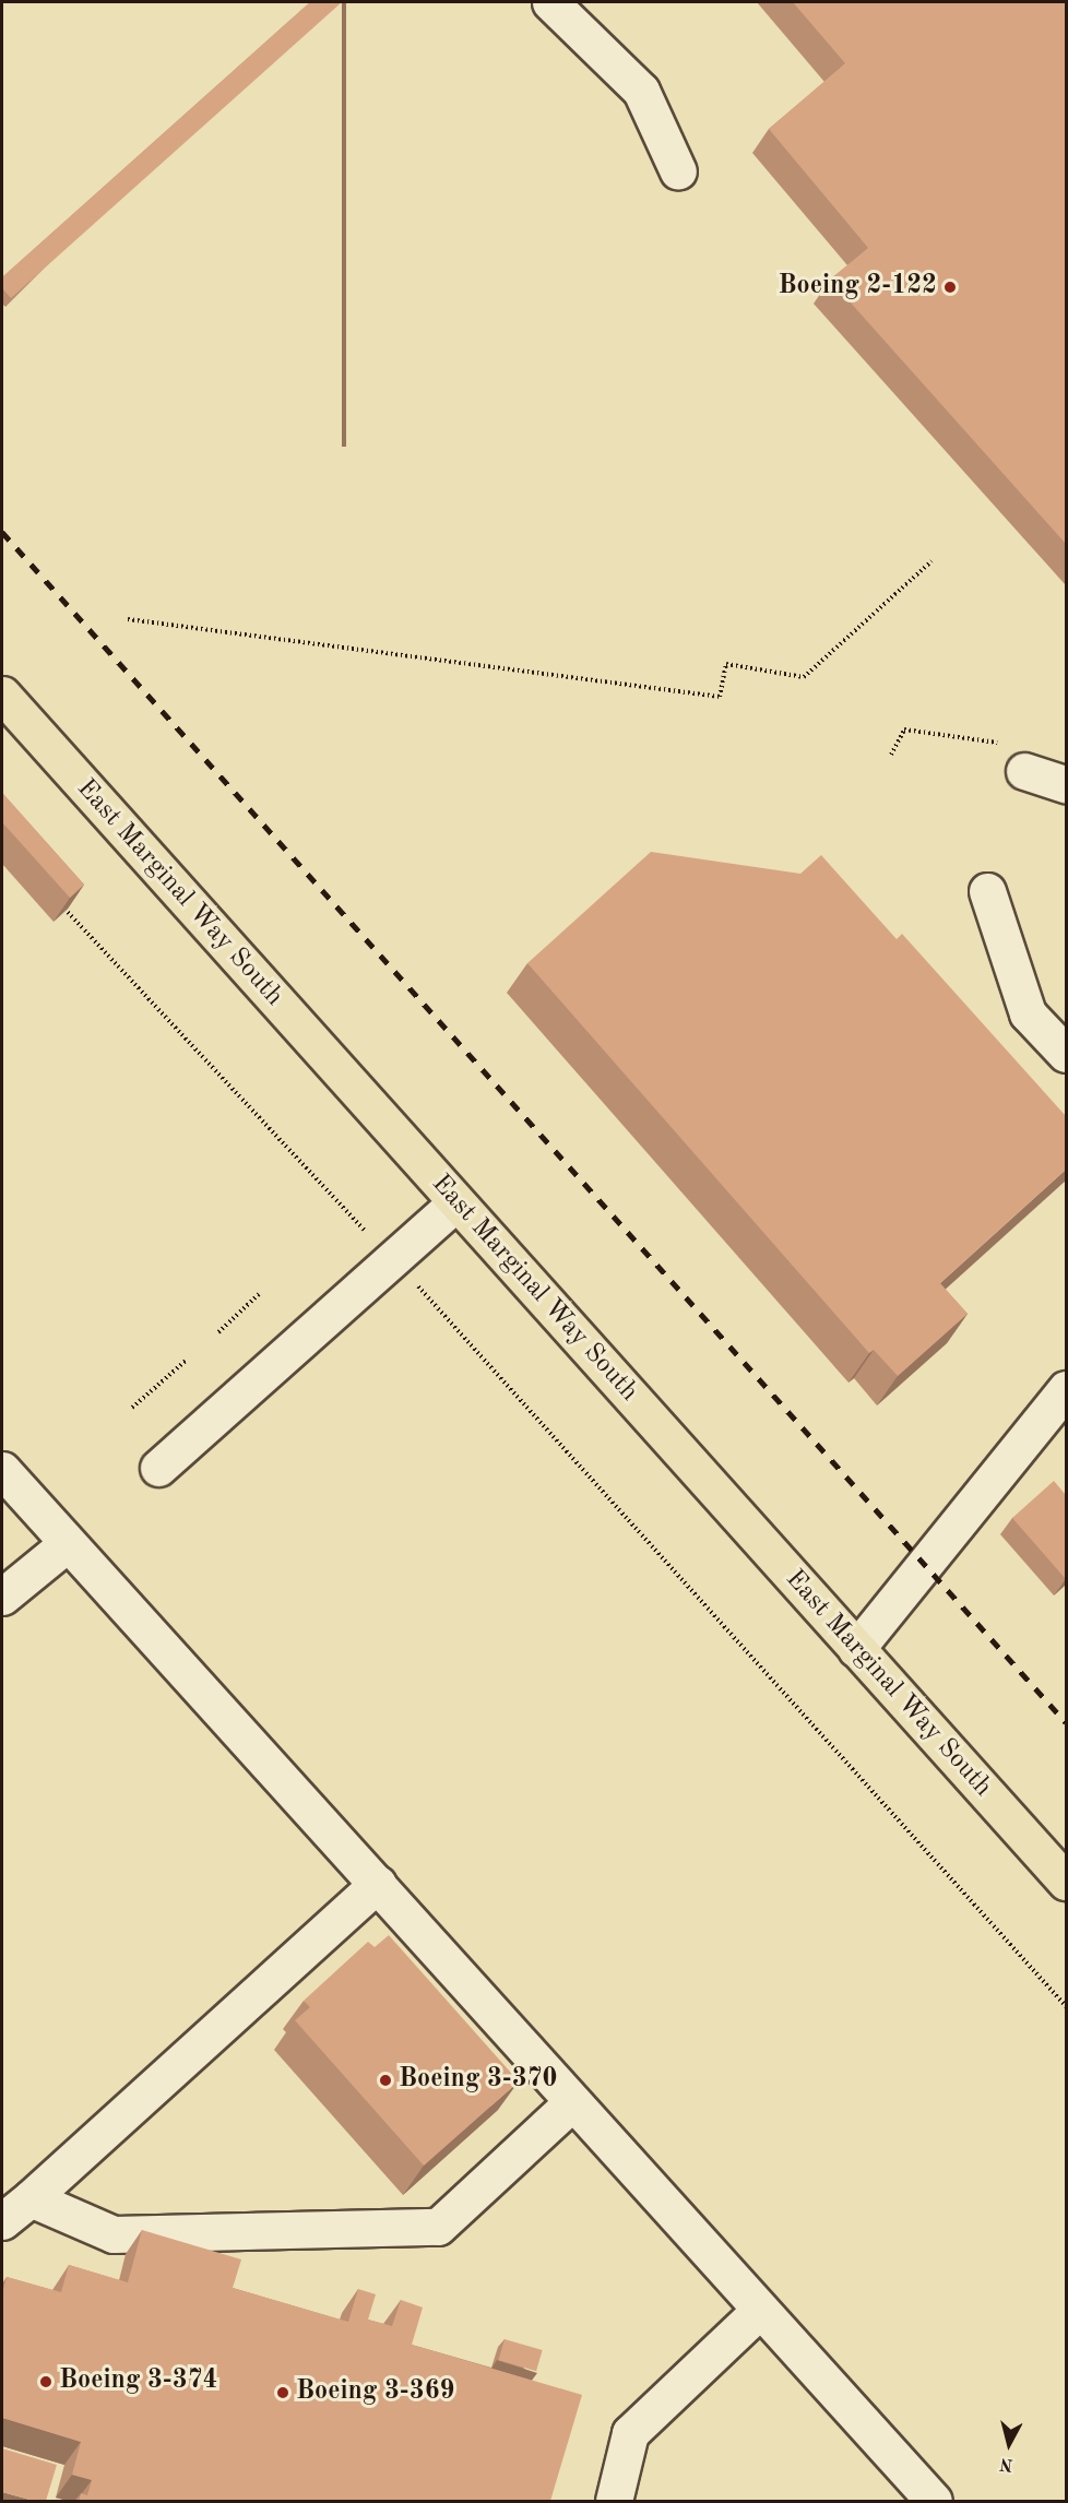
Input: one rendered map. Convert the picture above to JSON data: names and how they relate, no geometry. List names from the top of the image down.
{
  "streets": {
    "main road": ["East Marginal Way South"]
  },
  "places": [
    "Boeing 2-122",
    "Boeing 3-370",
    "Boeing 3-374",
    "Boeing 3-369"
  ],
  "north": "bottom"
}
